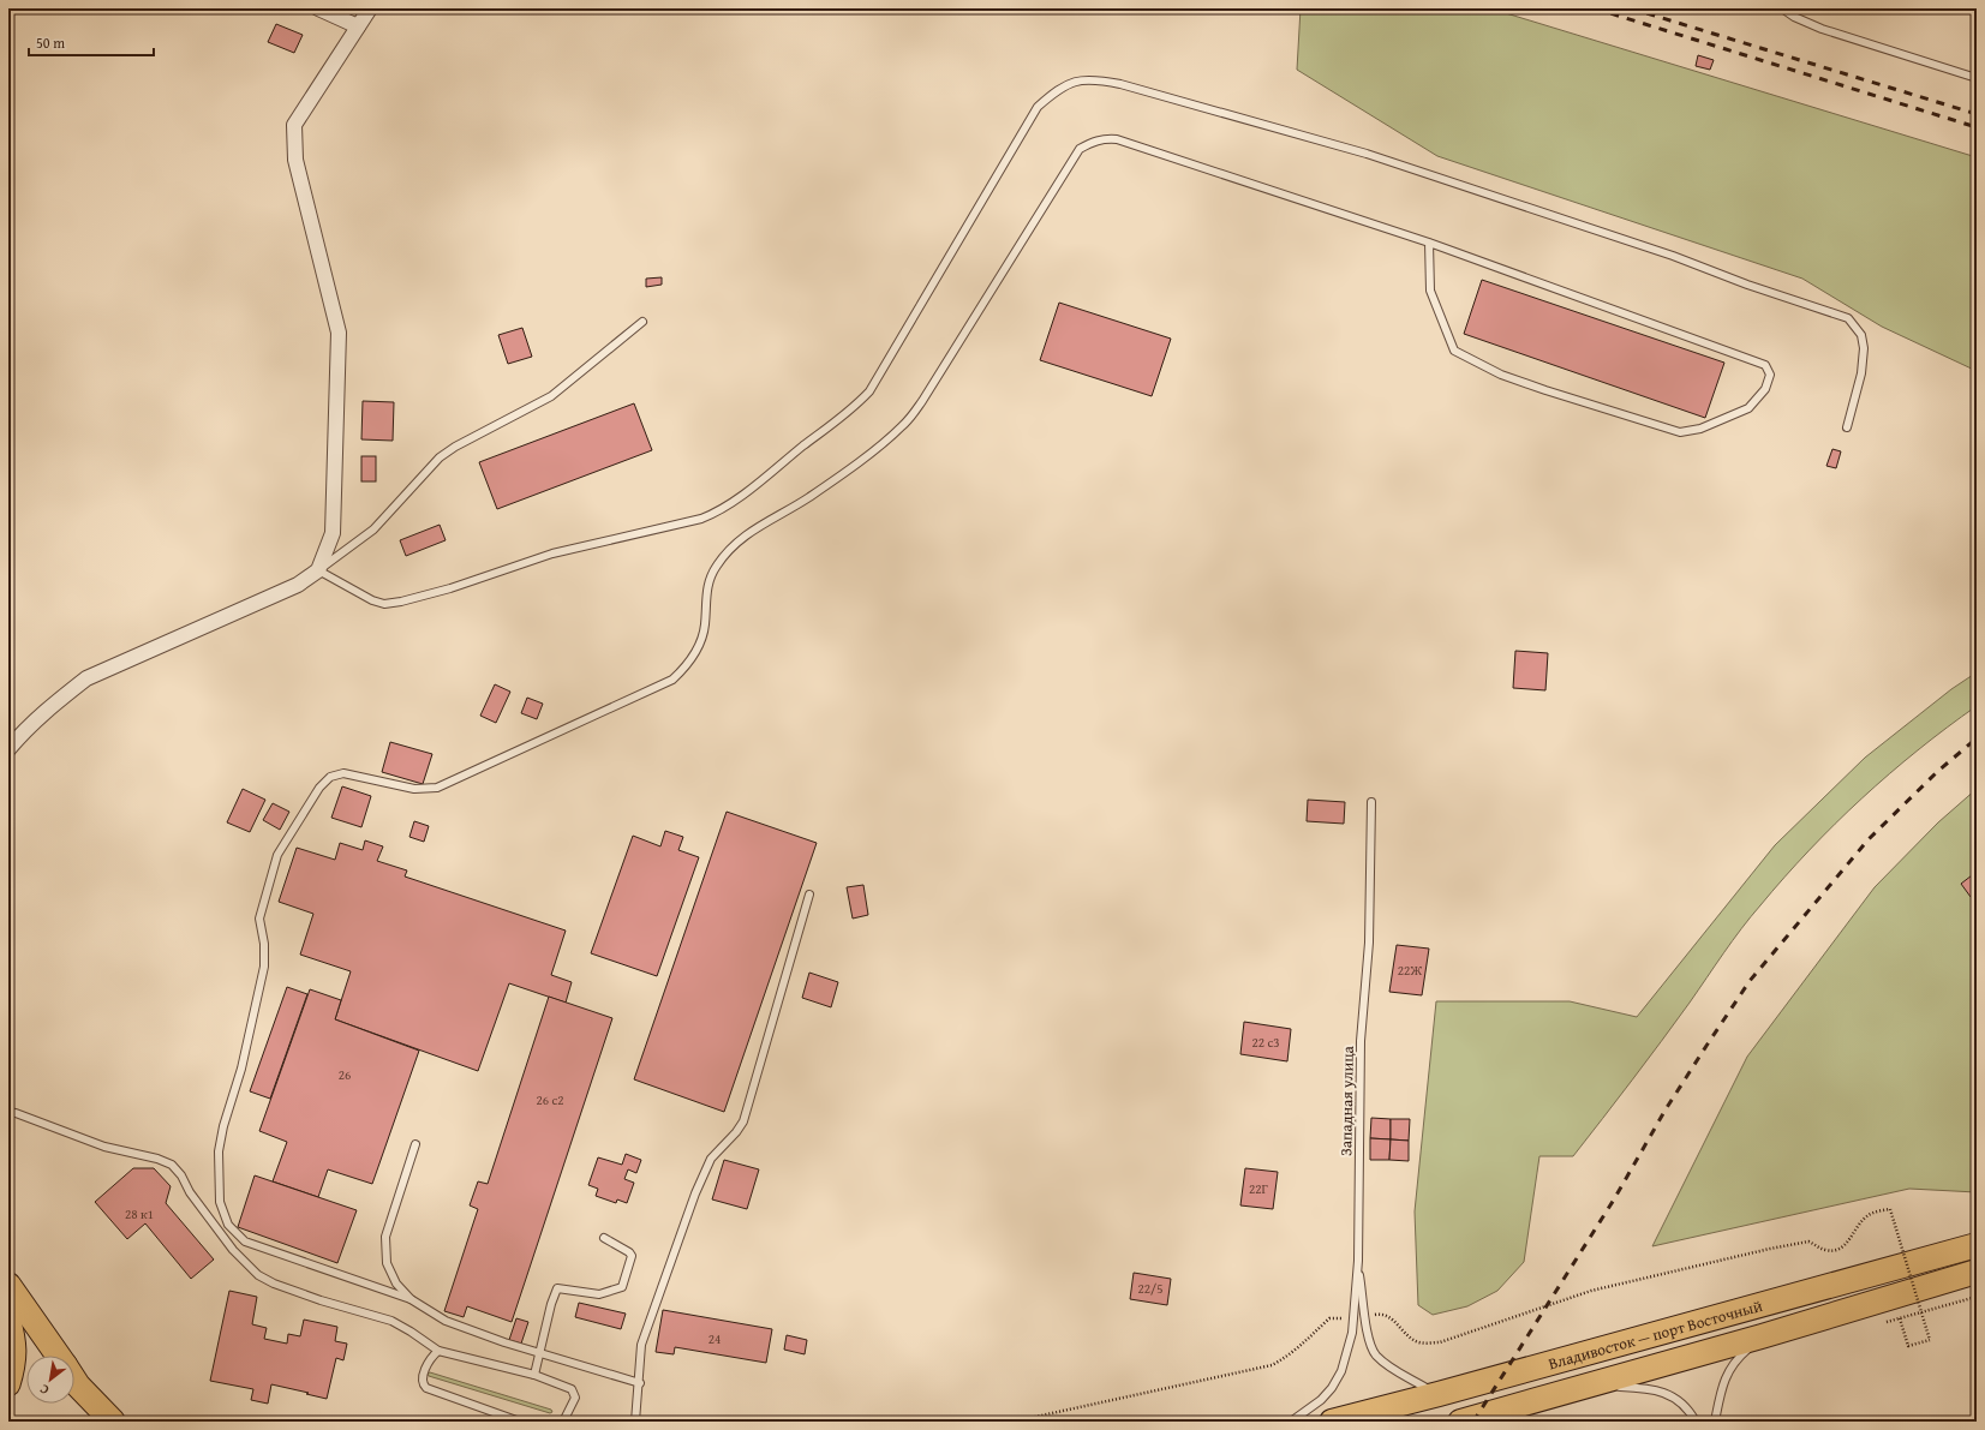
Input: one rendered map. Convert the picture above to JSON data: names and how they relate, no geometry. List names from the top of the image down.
{
  "streets": {
    "highway": ["Владивосток — порт Восточный"],
    "lane": ["Западная улица"]
  },
  "crossings": [
    ["Западная улица", "Владивосток — порт Восточный"]
  ],
  "house_numbers": [
    "22Ж",
    "22 с3",
    "26",
    "26 с2",
    "22Г",
    "28 к1",
    "22/5",
    "24"
  ],
  "scale_bar": "50 m",
  "north": "bottom left"
}
